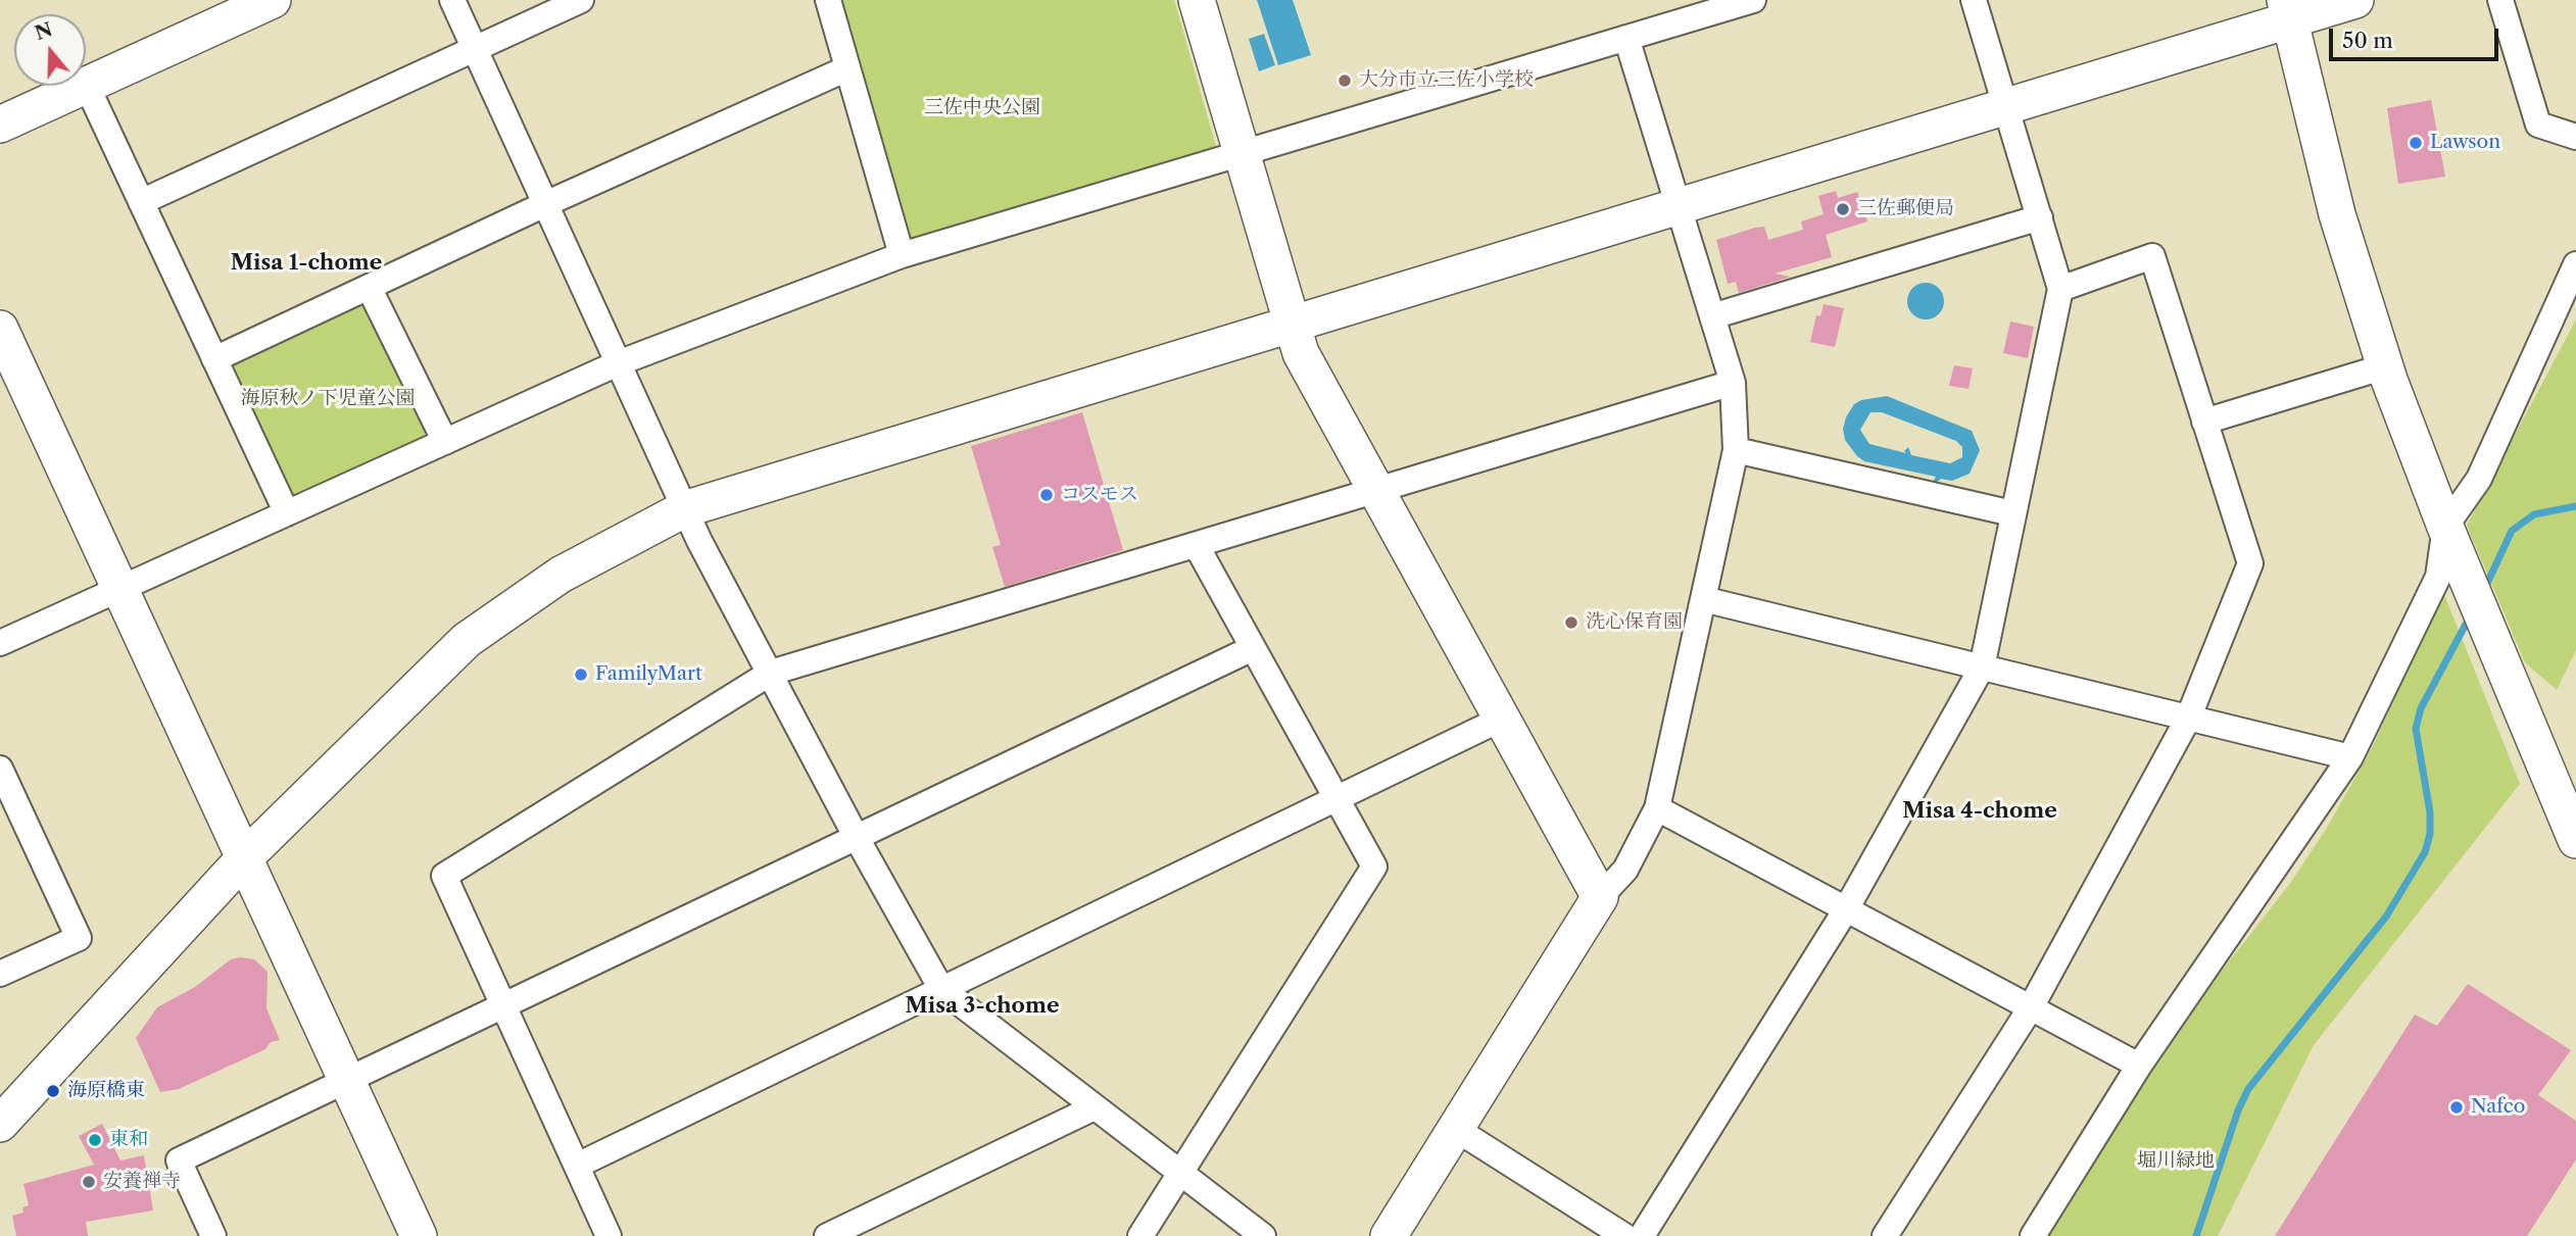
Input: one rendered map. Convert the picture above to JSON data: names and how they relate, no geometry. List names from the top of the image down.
{
  "districts": ["Misa 1-chome", "Misa 4-chome", "Misa 3-chome"],
  "parks": ["三佐中央公園", "海原秋ノ下児童公園", "堀川緑地"],
  "places": [
    "大分市立三佐小学校",
    "Lawson",
    "三佐郵便局",
    "コスモス",
    "洗心保育園",
    "FamilyMart",
    "海原橋東",
    "Nafco",
    "東和",
    "安養禅寺"
  ],
  "scale_bar": "50 m",
  "north": "top"
}
